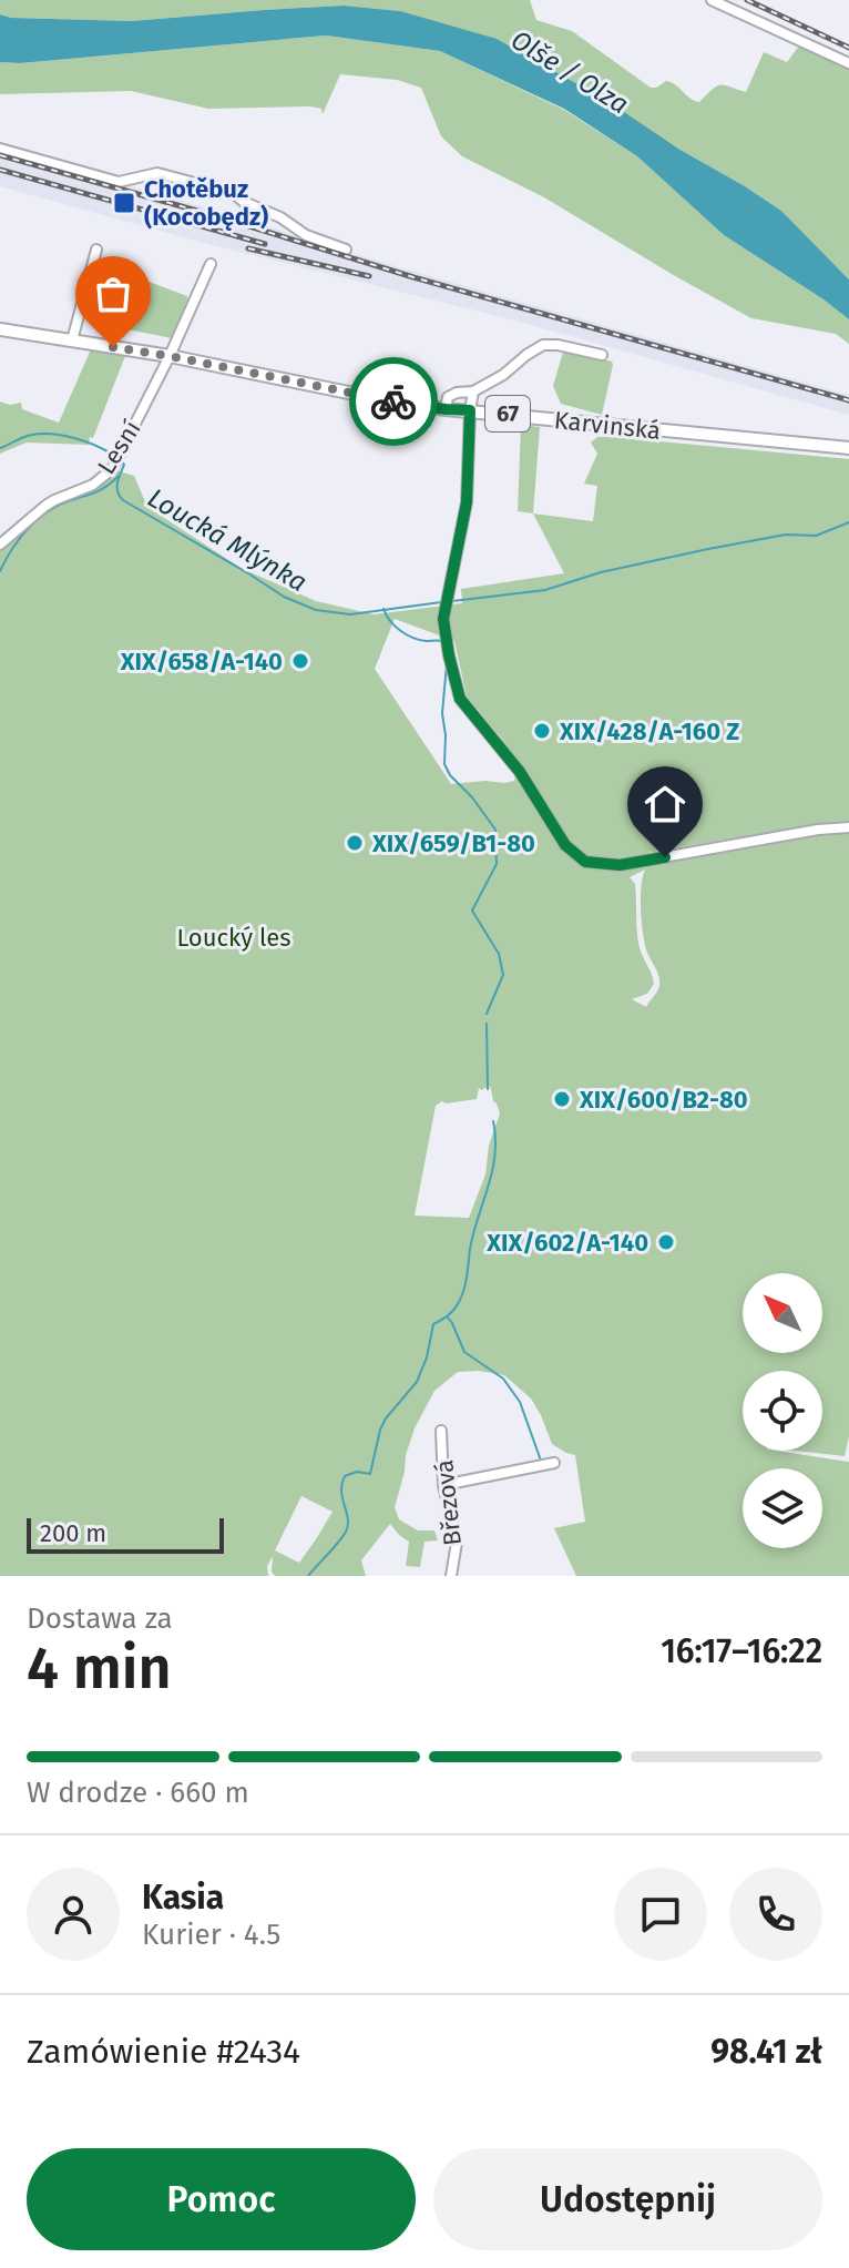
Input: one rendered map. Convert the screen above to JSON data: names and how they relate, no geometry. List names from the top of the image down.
{
  "streets": {
    "main road": ["67", "Karvinská"],
    "street": ["Lesní", "Březová"]
  },
  "crossings": [
    ["Karvinská", "Lesní"]
  ],
  "water": ["Olše / Olza", "Loucká Mlýnka"],
  "parks": ["Loucký les"],
  "places": {
    "transit": ["Chotěbuz (Kocobędz)"],
    "other": [
      "XIX/658/A-140",
      "XIX/428/A-160 Z",
      "XIX/659/B1-80",
      "XIX/600/B2-80",
      "XIX/602/A-140"
    ]
  },
  "scale_bar": "200 m",
  "north": "top left",
  "page": {
    "scale": "200 m",
    "heading": ["4 min", "Dostawa za", "16:17–16:22"],
    "panel": [
      "Kasia",
      "Kurier · 4.5",
      "Zamówienie #2434",
      "98.41 zł"
    ],
    "bar": "W drodze · 660 m",
    "buttons": ["Pomoc", "Udostępnij"]
  }
}
